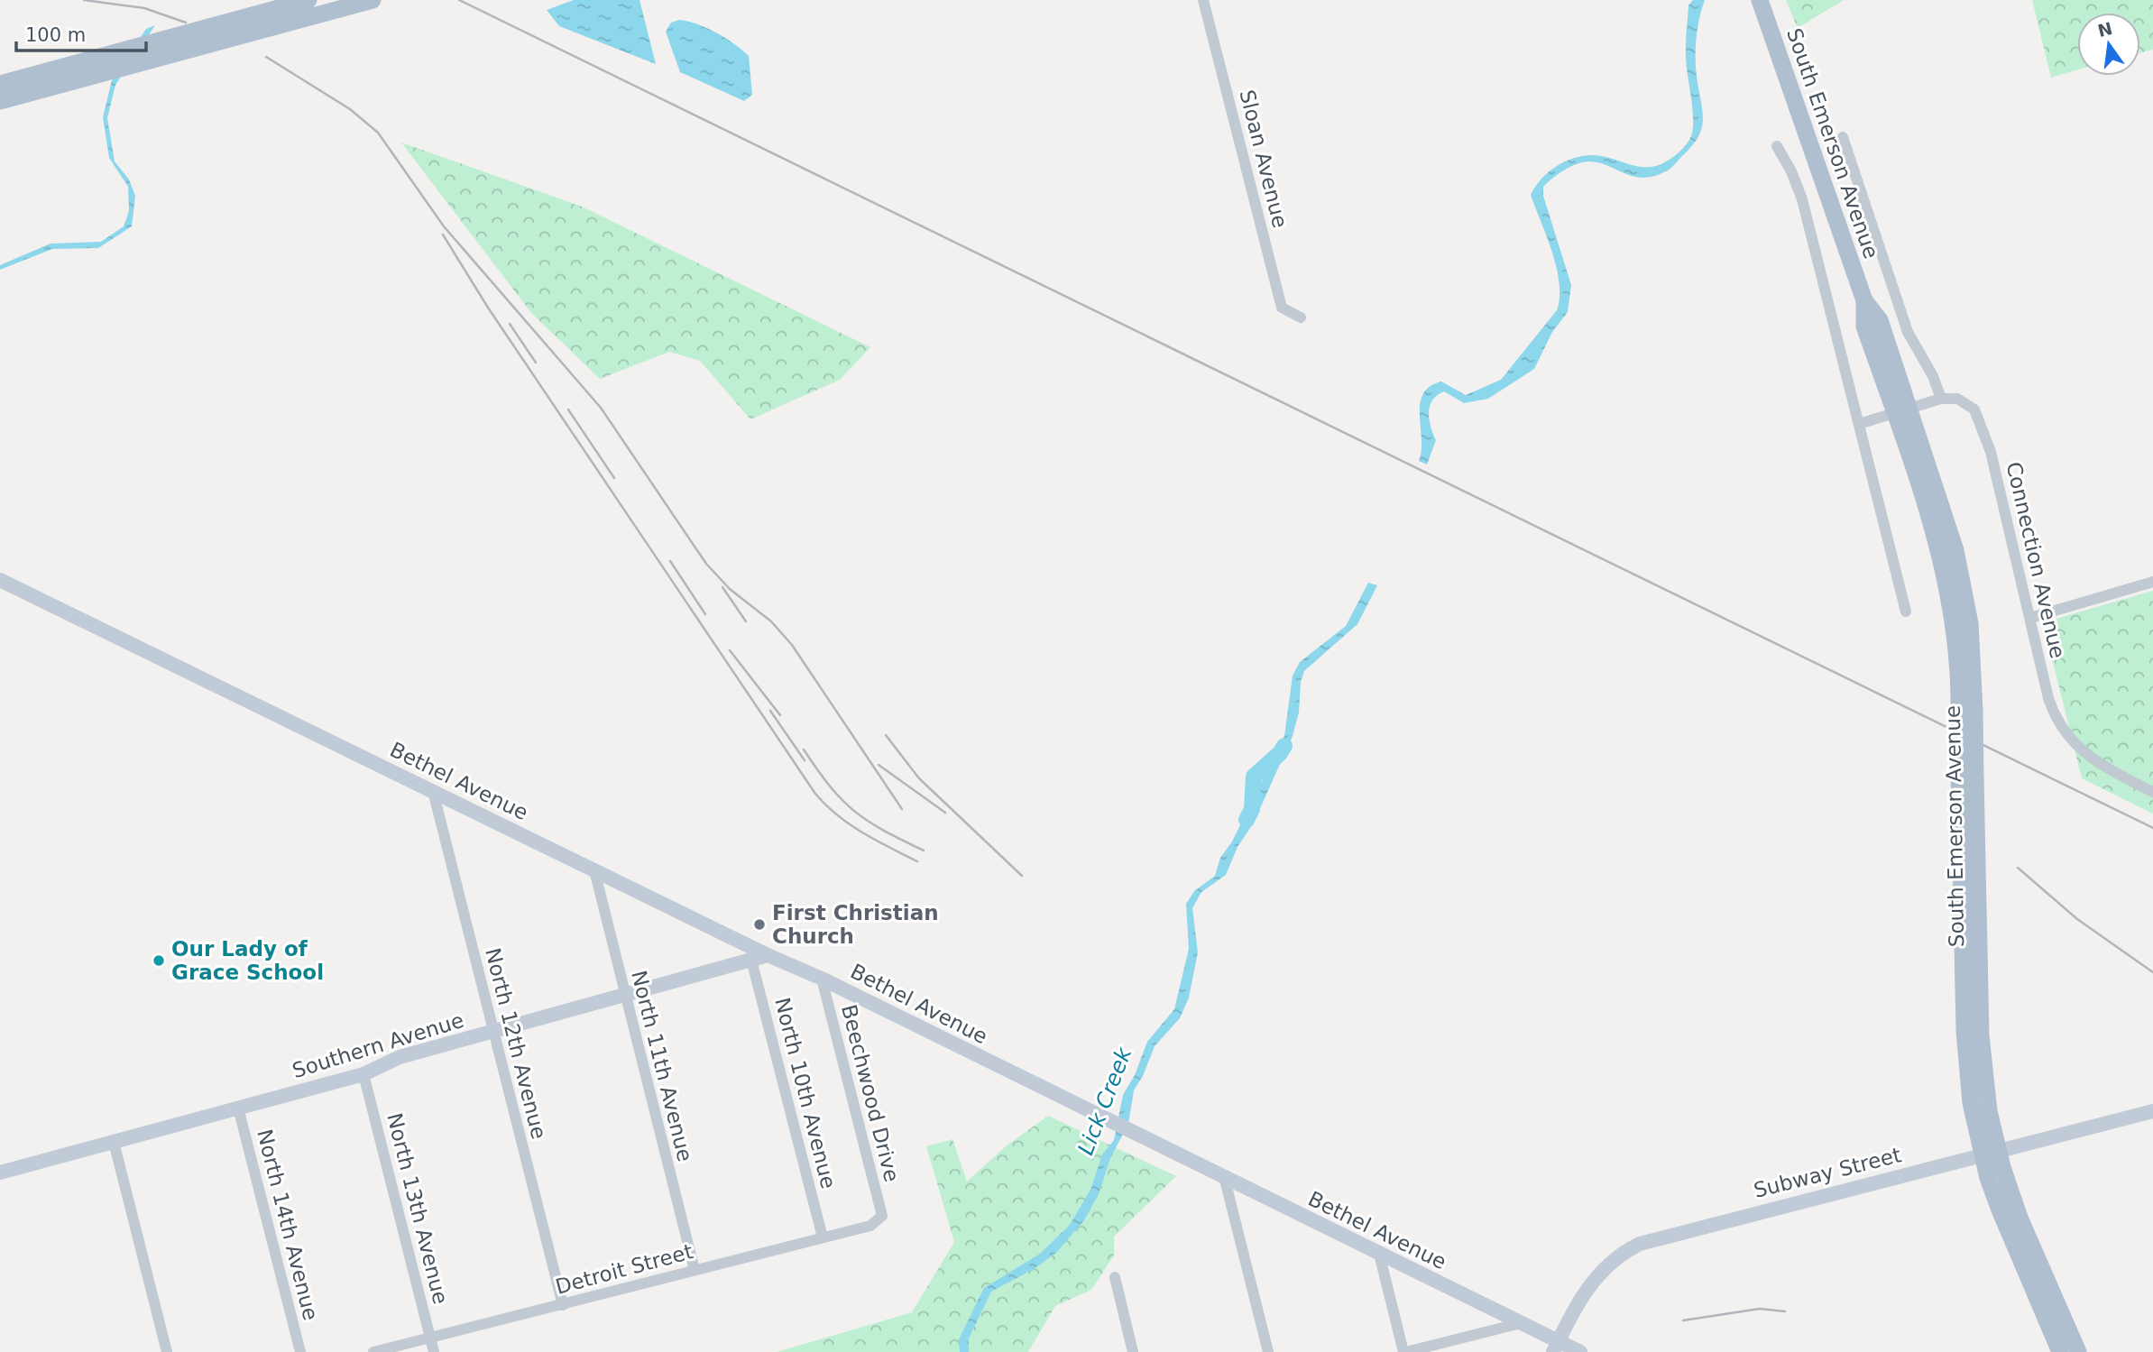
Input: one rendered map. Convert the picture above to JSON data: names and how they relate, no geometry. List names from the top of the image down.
{
  "streets": {
    "main road": ["South Emerson Avenue"],
    "street": [
      "Sloan Avenue",
      "Connection Avenue",
      "Bethel Avenue",
      "North 12th Avenue",
      "Southern Avenue",
      "North 11th Avenue",
      "North 10th Avenue",
      "Beechwood Drive",
      "Subway Street",
      "North 13th Avenue",
      "North 14th Avenue",
      "Detroit Street"
    ]
  },
  "crossings": [
    ["South Emerson Avenue", "Connection Avenue"],
    ["South Emerson Avenue", "Subway Street"],
    ["Bethel Avenue", "North 12th Avenue"],
    ["Bethel Avenue", "Southern Avenue"],
    ["Bethel Avenue", "North 11th Avenue"],
    ["Bethel Avenue", "Beechwood Drive"],
    ["Bethel Avenue", "Subway Street"],
    ["North 12th Avenue", "Southern Avenue"],
    ["North 12th Avenue", "Detroit Street"],
    ["Southern Avenue", "North 11th Avenue"],
    ["Southern Avenue", "North 10th Avenue"],
    ["Southern Avenue", "North 13th Avenue"],
    ["Southern Avenue", "North 14th Avenue"],
    ["North 11th Avenue", "Detroit Street"],
    ["North 10th Avenue", "Detroit Street"],
    ["Beechwood Drive", "Detroit Street"],
    ["North 13th Avenue", "Detroit Street"]
  ],
  "water": ["Lick Creek"],
  "places": ["First Christian Church", "Our Lady of Grace School"],
  "scale_bar": "100 m",
  "north": "top"
}
